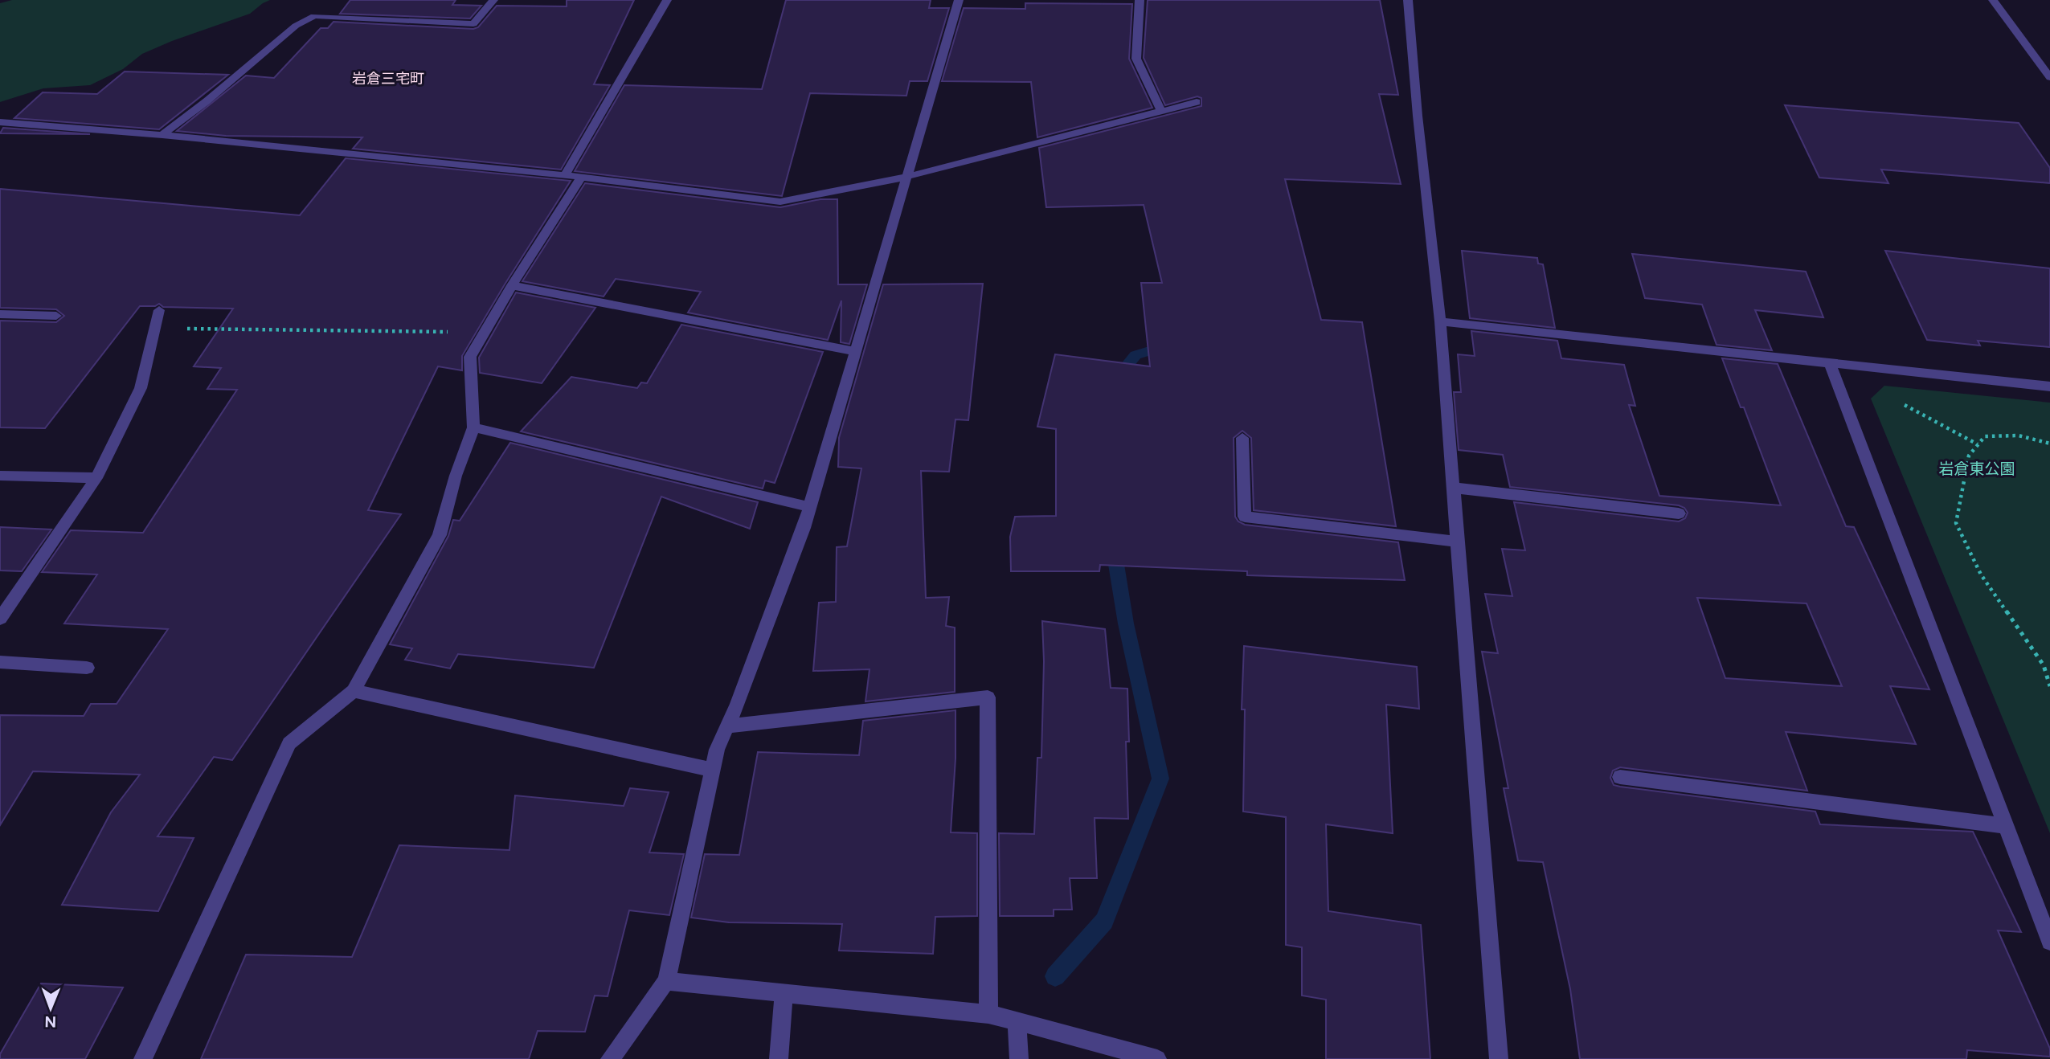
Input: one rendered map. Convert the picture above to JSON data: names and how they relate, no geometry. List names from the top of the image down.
{
  "districts": ["岩倉三宅町"],
  "parks": ["岩倉東公園"],
  "north": "bottom"
}
